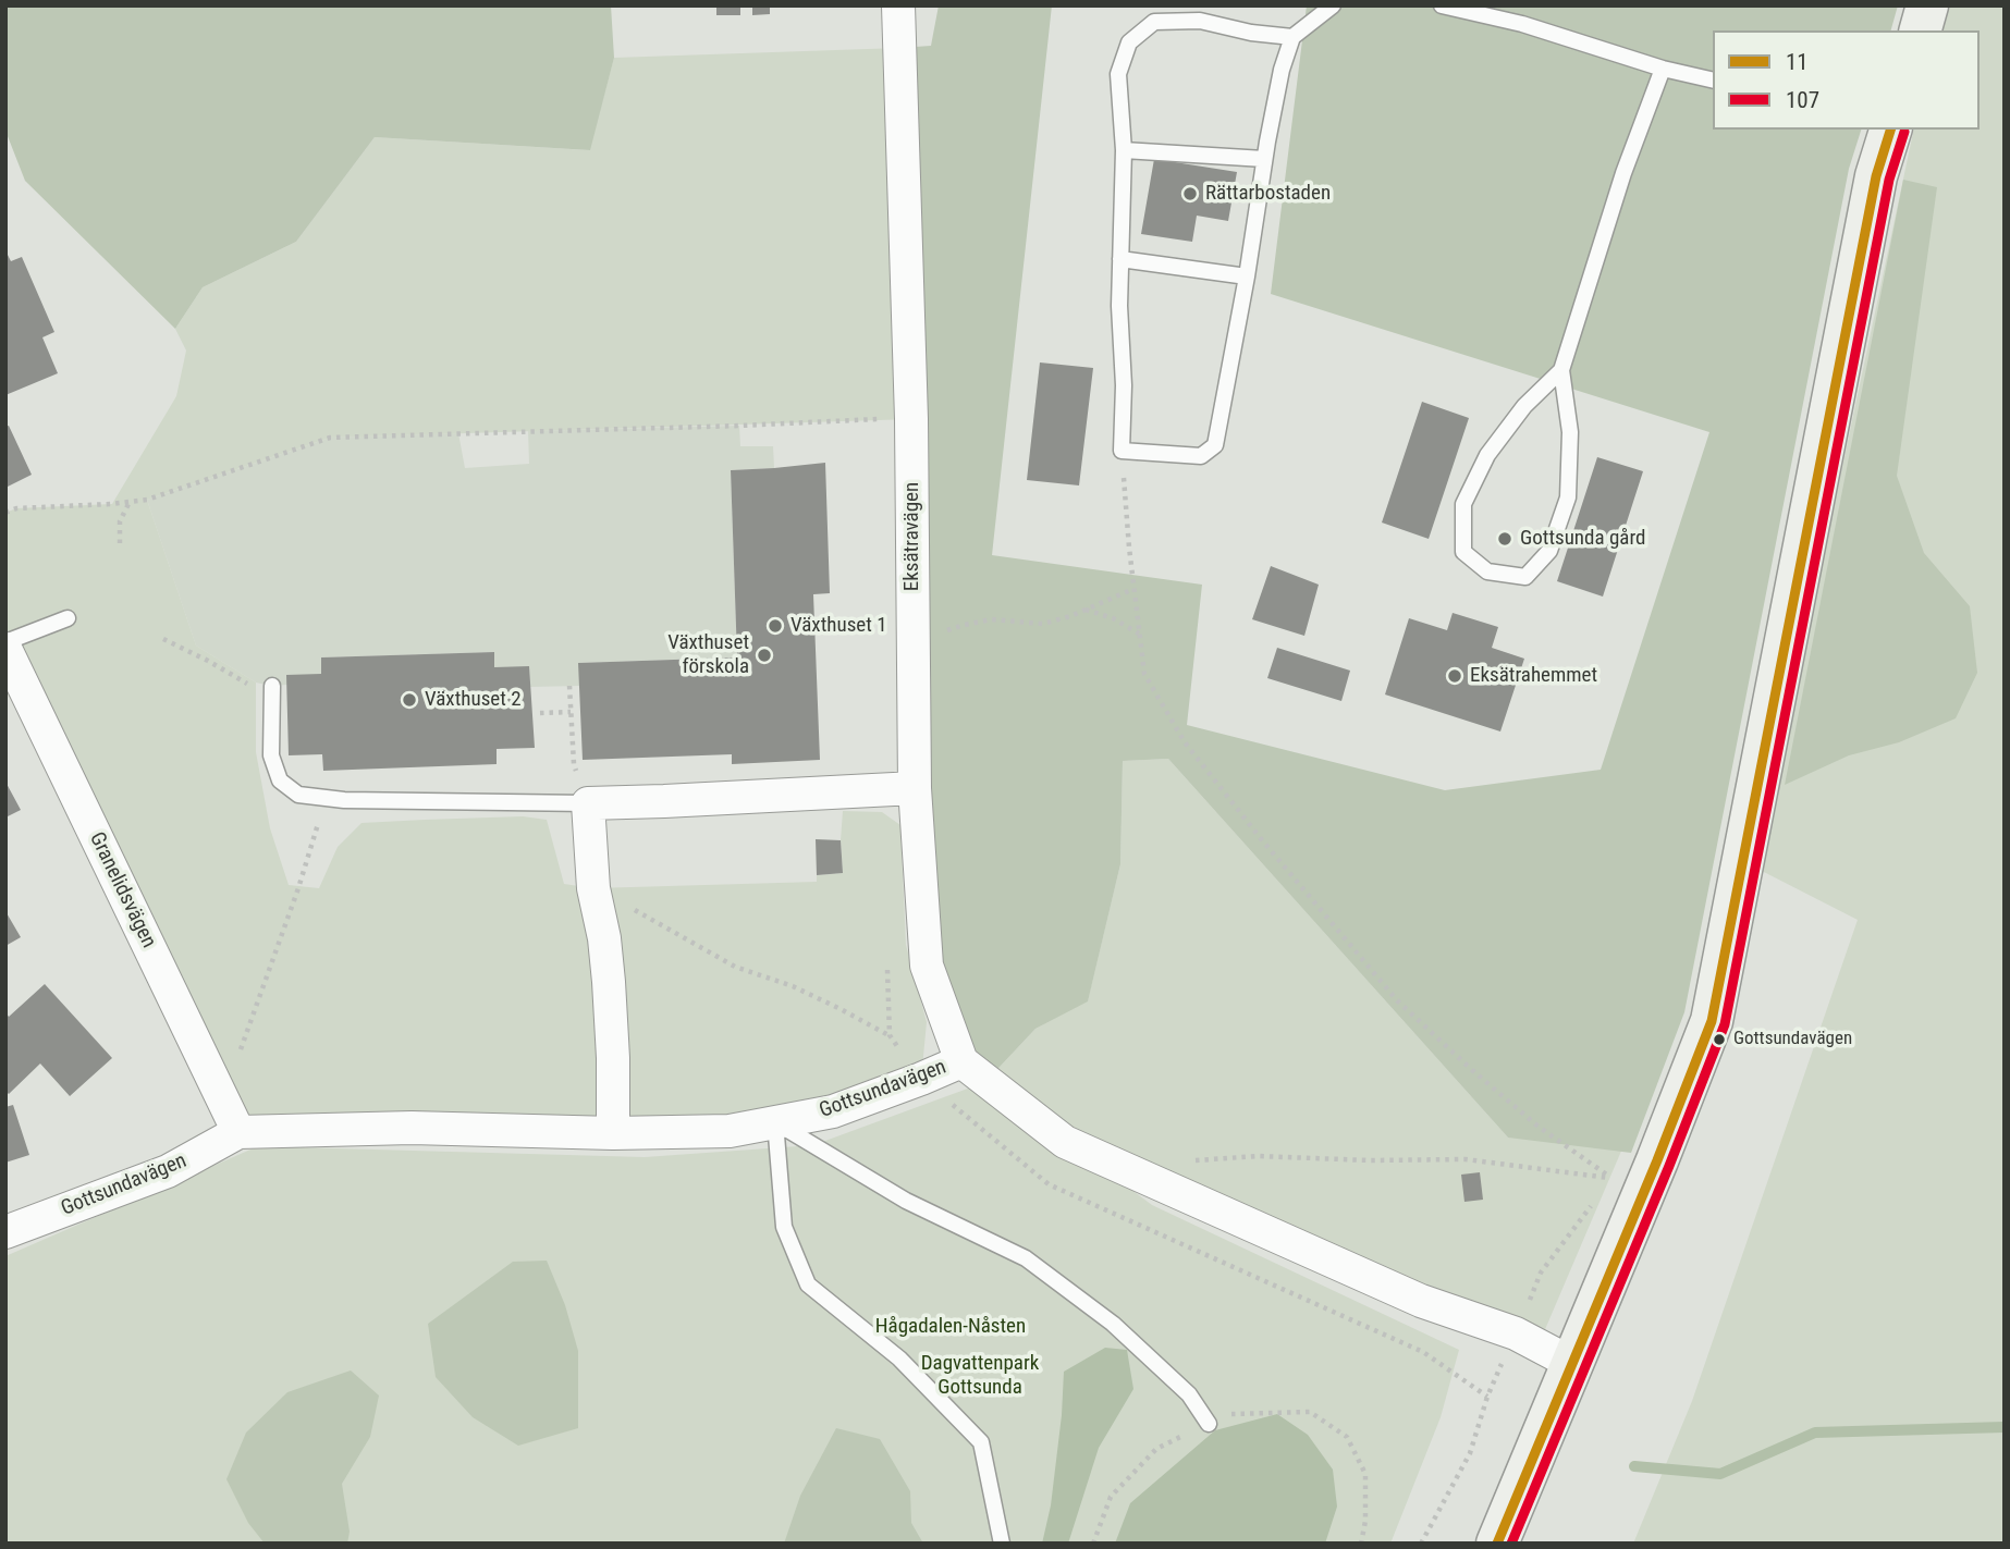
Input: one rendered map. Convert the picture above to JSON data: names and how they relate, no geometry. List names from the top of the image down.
{
  "streets": {
    "street": ["Eksätravägen", "Granelidsvägen", "Gottsundavägen"]
  },
  "crossings": [
    ["Eksätravägen", "Gottsundavägen"],
    ["Granelidsvägen", "Gottsundavägen"]
  ],
  "parks": ["Hågadalen-Nåsten", "Dagvattenpark Gottsunda"],
  "places": [
    "Rättarbostaden",
    "Gottsunda gård",
    "Växthuset 1",
    "Växthuset förskola",
    "Eksätrahemmet",
    "Växthuset 2",
    "Gottsundavägen"
  ],
  "lines": ["transit line 11", "transit line 107"],
  "legend": ["11", "107"]
}
